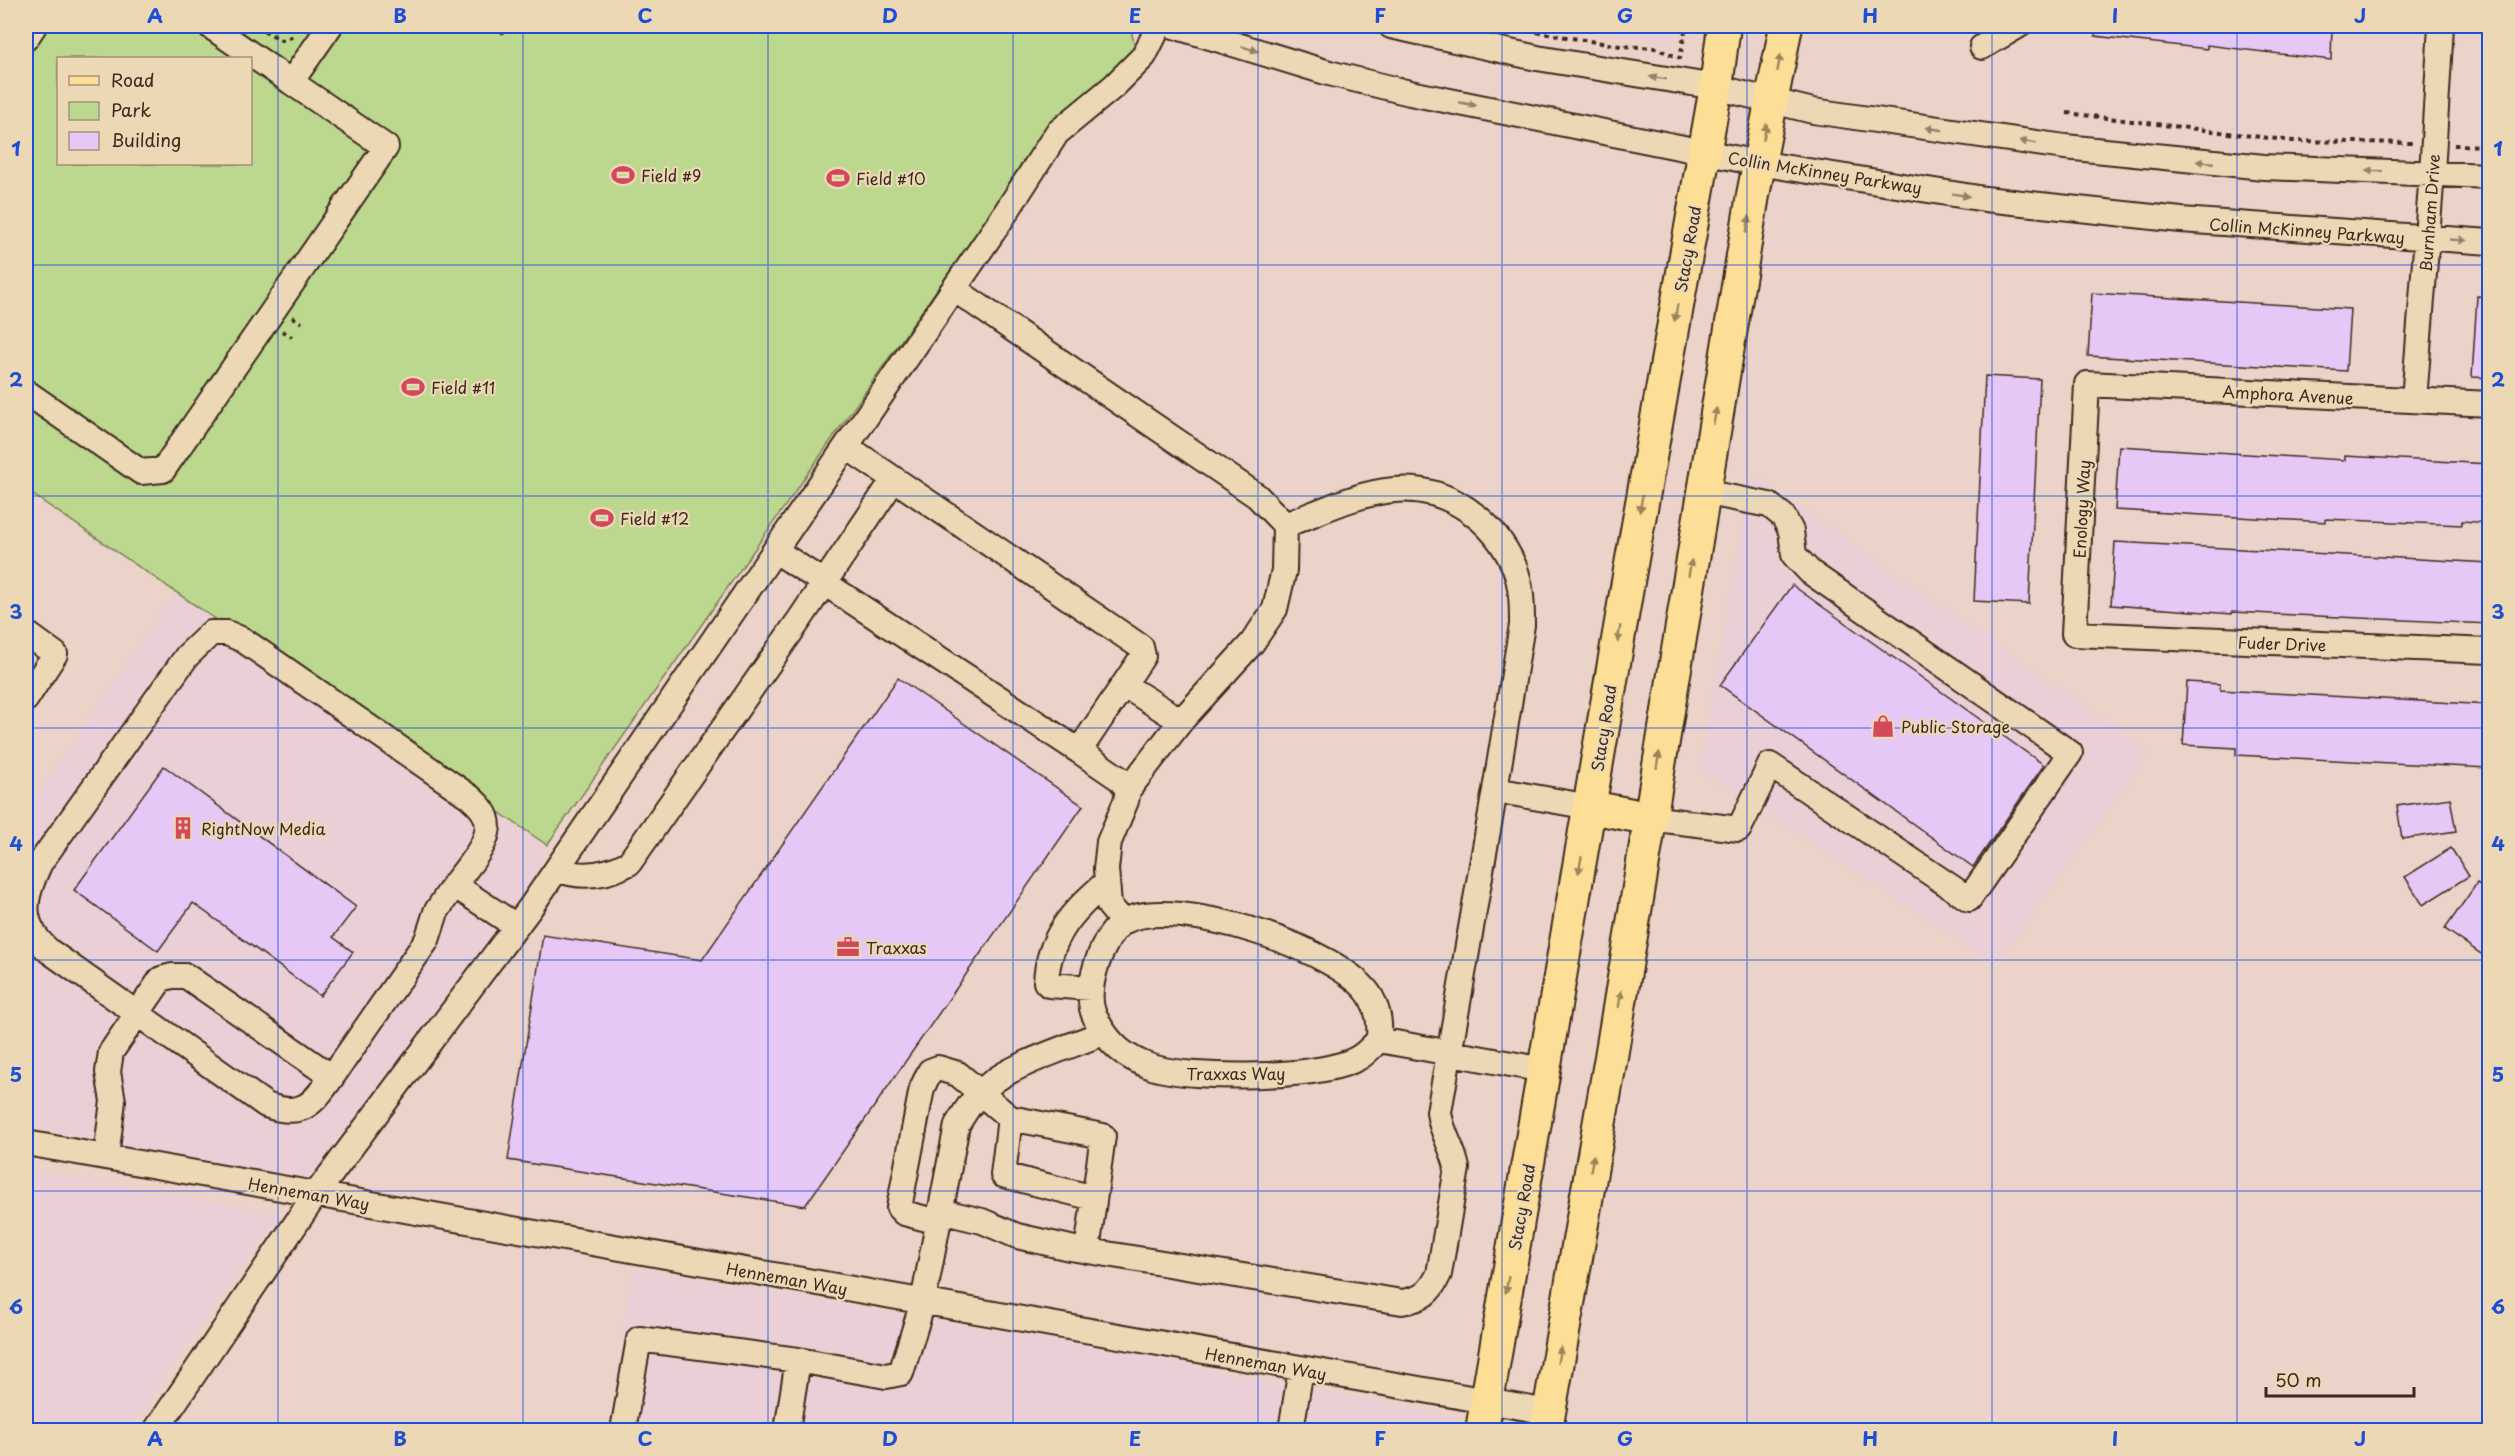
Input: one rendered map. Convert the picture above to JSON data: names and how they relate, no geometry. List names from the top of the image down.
{
  "streets": {
    "main road": ["Stacy Road"],
    "street": [
      "Collin McKinney Parkway",
      "Burnham Drive",
      "Amphora Avenue",
      "Enology Way",
      "Fuder Drive",
      "Traxxas Way",
      "Henneman Way"
    ]
  },
  "crossings": [
    ["Collin McKinney Parkway", "Burnham Drive"],
    ["Collin McKinney Parkway", "Stacy Road"],
    ["Burnham Drive", "Amphora Avenue"],
    ["Stacy Road", "Henneman Way"],
    ["Amphora Avenue", "Enology Way"],
    ["Enology Way", "Fuder Drive"]
  ],
  "places": {
    "sports": [
      "Field #9",
      "Field #10",
      "Field #11",
      "Field #12"
    ],
    "shop": ["Public Storage"],
    "building": ["RightNow Media"],
    "office": ["Traxxas"]
  },
  "legend": ["Road", "Park", "Building"],
  "scale_bar": "50 m",
  "grid": {
    "columns": [
      "A",
      "B",
      "C",
      "D",
      "E",
      "F",
      "G",
      "H",
      "I",
      "J"
    ],
    "rows": [
      "1",
      "2",
      "3",
      "4",
      "5",
      "6"
    ]
  }
}
